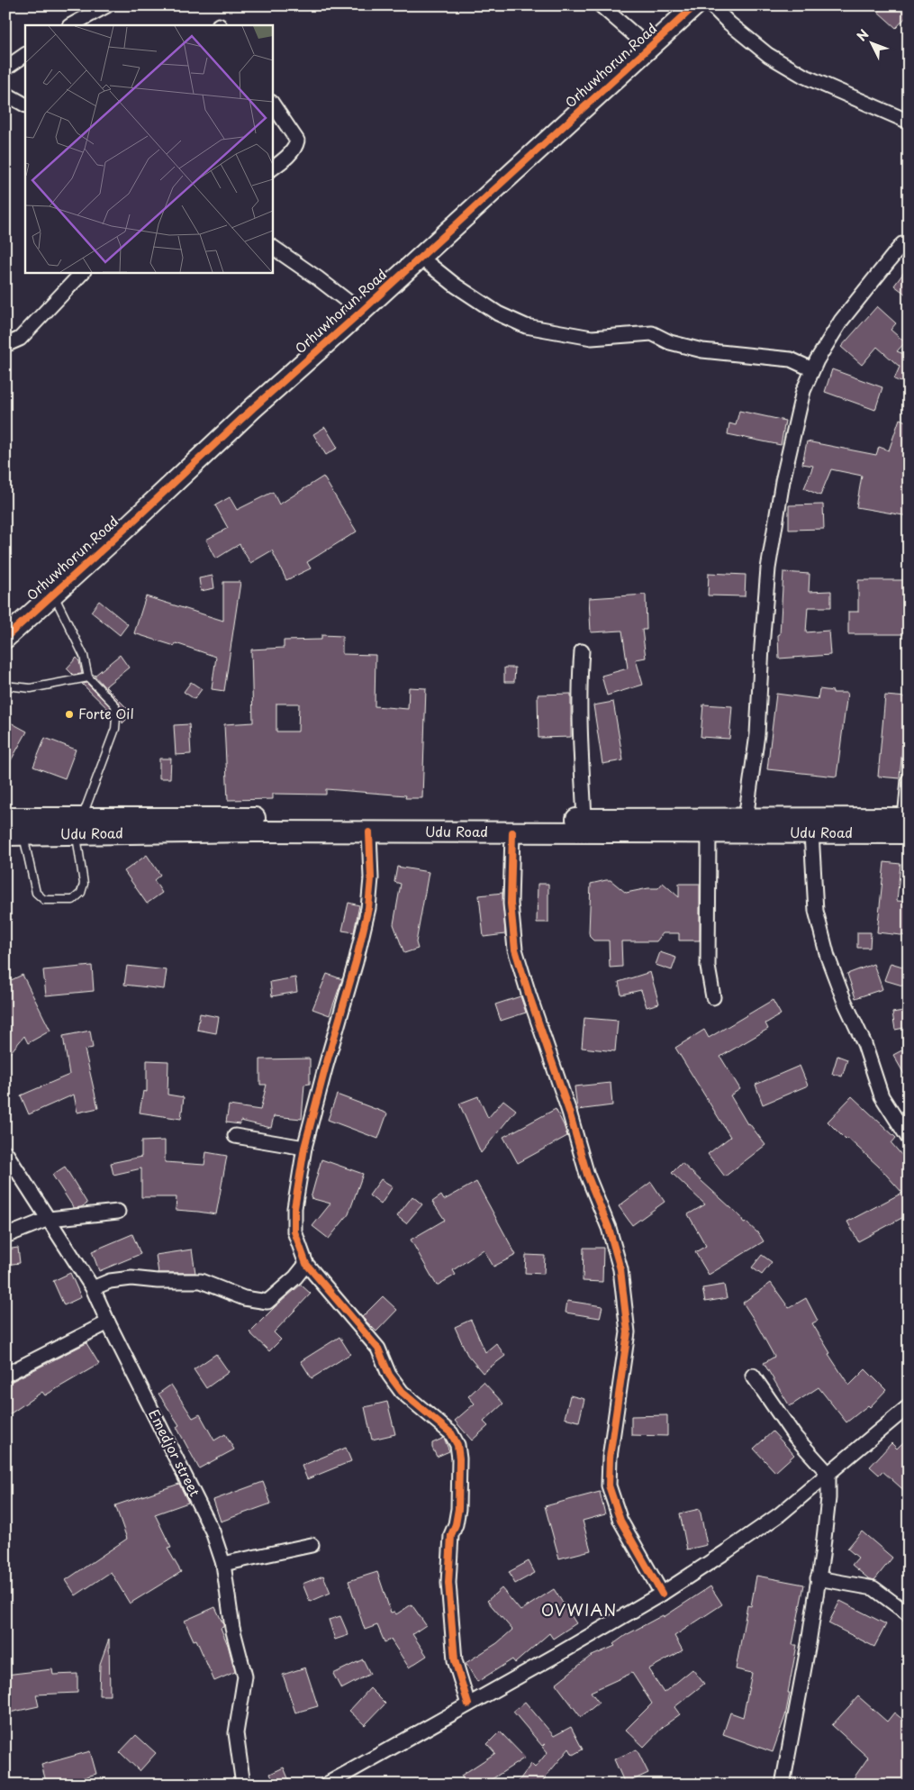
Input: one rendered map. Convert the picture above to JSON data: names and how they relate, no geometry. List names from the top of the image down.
{
  "streets": {
    "main road": ["Orhuwhorun Road", "Udu Road"],
    "street": ["Emedjor street"]
  },
  "districts": ["OVWIAN"],
  "places": ["Forte Oil"],
  "north": "top left"
}
